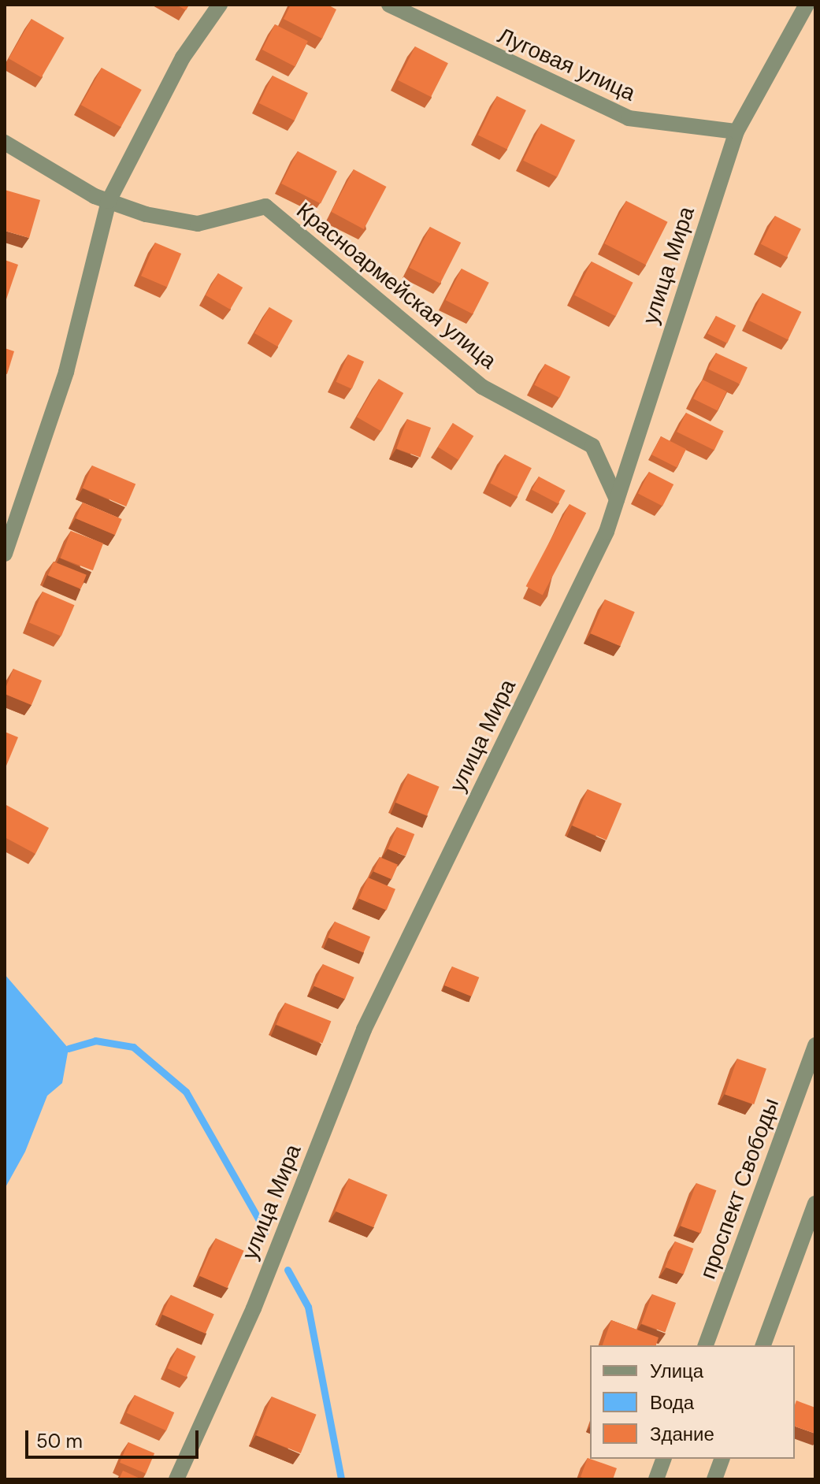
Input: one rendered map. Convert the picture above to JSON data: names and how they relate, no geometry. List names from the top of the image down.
{
  "streets": {
    "street": [
      "Луговая улица",
      "улица Мира",
      "Красноармейская улица",
      "проспект Свободы"
    ]
  },
  "crossings": [
    ["Луговая улица", "улица Мира"],
    ["улица Мира", "Красноармейская улица"]
  ],
  "legend": ["Улица", "Вода", "Здание"],
  "scale_bar": "50 m"
}
